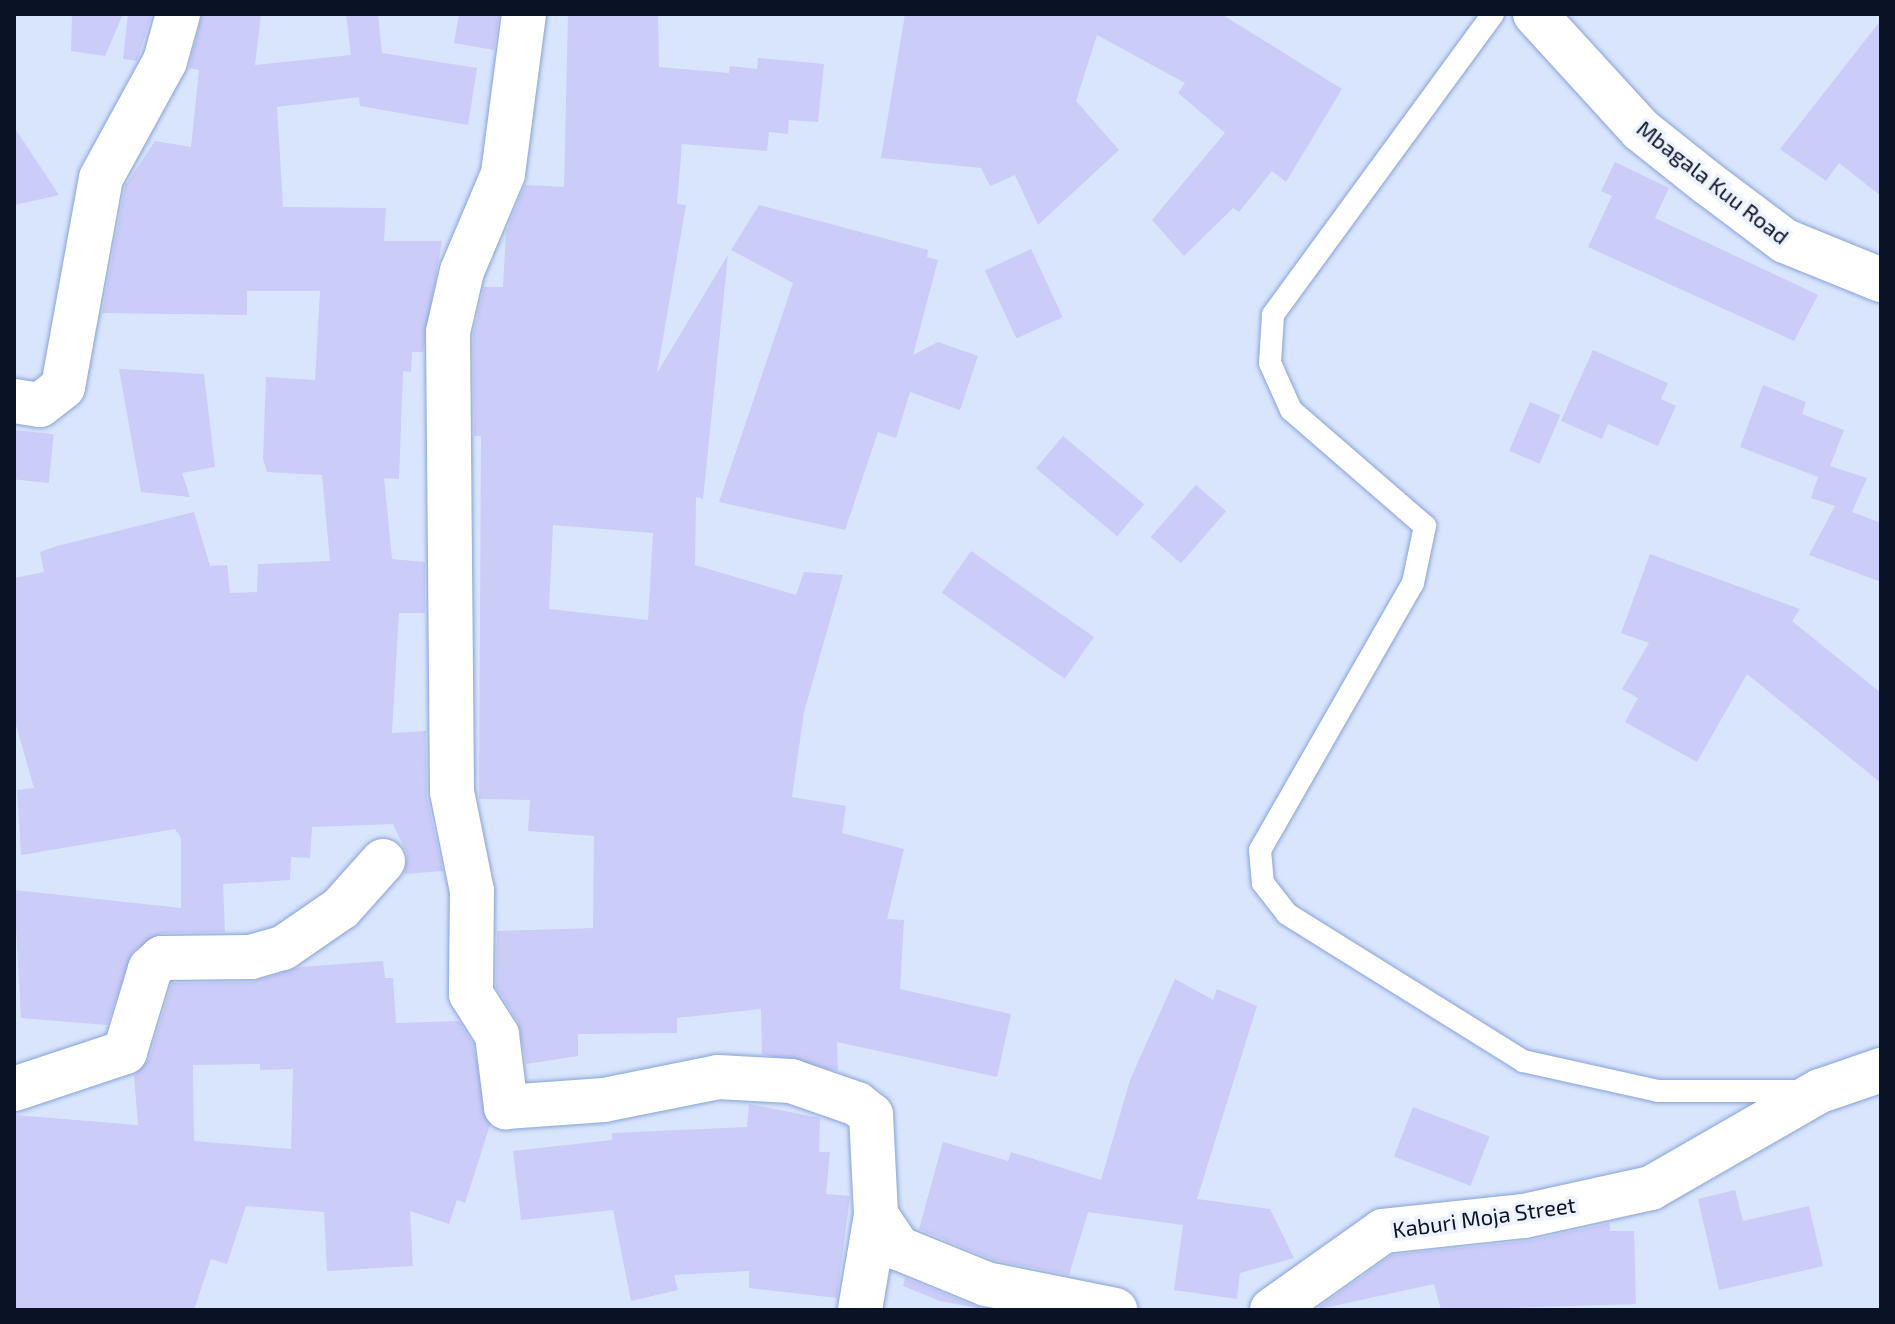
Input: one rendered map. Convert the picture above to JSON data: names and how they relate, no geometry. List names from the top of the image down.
{
  "streets": {
    "street": ["Mbagala Kuu Road", "Kaburi Moja Street"]
  }
}
